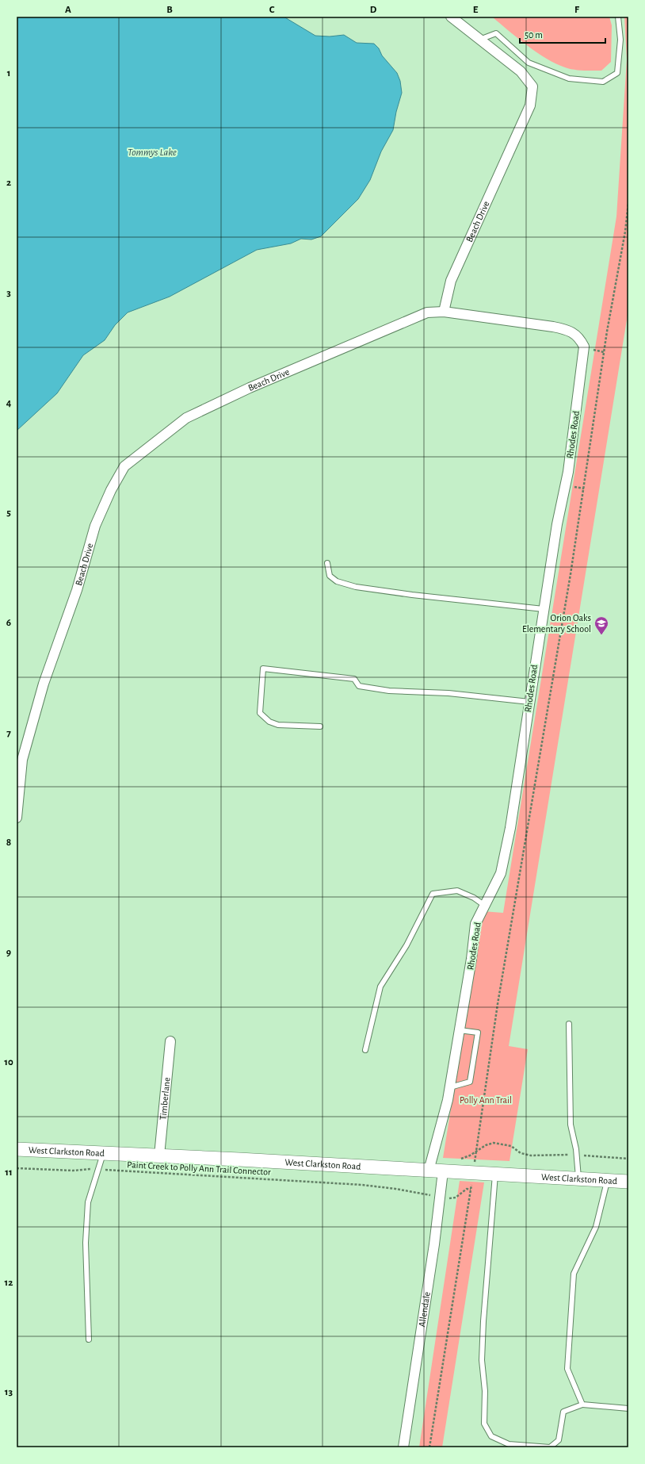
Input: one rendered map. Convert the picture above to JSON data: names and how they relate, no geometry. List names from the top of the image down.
{
  "streets": {
    "main road": ["West Clarkston Road"],
    "street": [
      "Beach Drive",
      "Rhodes Road",
      "Timberlane",
      "Allendale"
    ],
    "path": ["Paint Creek to Polly Ann Trail Connector"]
  },
  "crossings": [
    ["Beach Drive", "Rhodes Road"],
    ["Rhodes Road", "West Clarkston Road"],
    ["Timberlane", "West Clarkston Road"],
    ["West Clarkston Road", "Allendale"],
    ["Paint Creek to Polly Ann Trail Connector", "Allendale"]
  ],
  "water": ["Tommys Lake"],
  "parks": ["Polly Ann Trail"],
  "places": {
    "school or university": ["Orion Oaks Elementary School"]
  },
  "scale_bar": "50 m",
  "grid": {
    "columns": [
      "A",
      "B",
      "C",
      "D",
      "E",
      "F"
    ],
    "rows": [
      "1",
      "2",
      "3",
      "4",
      "5",
      "6",
      "7",
      "8",
      "9",
      "10",
      "11",
      "12",
      "13"
    ]
  }
}
